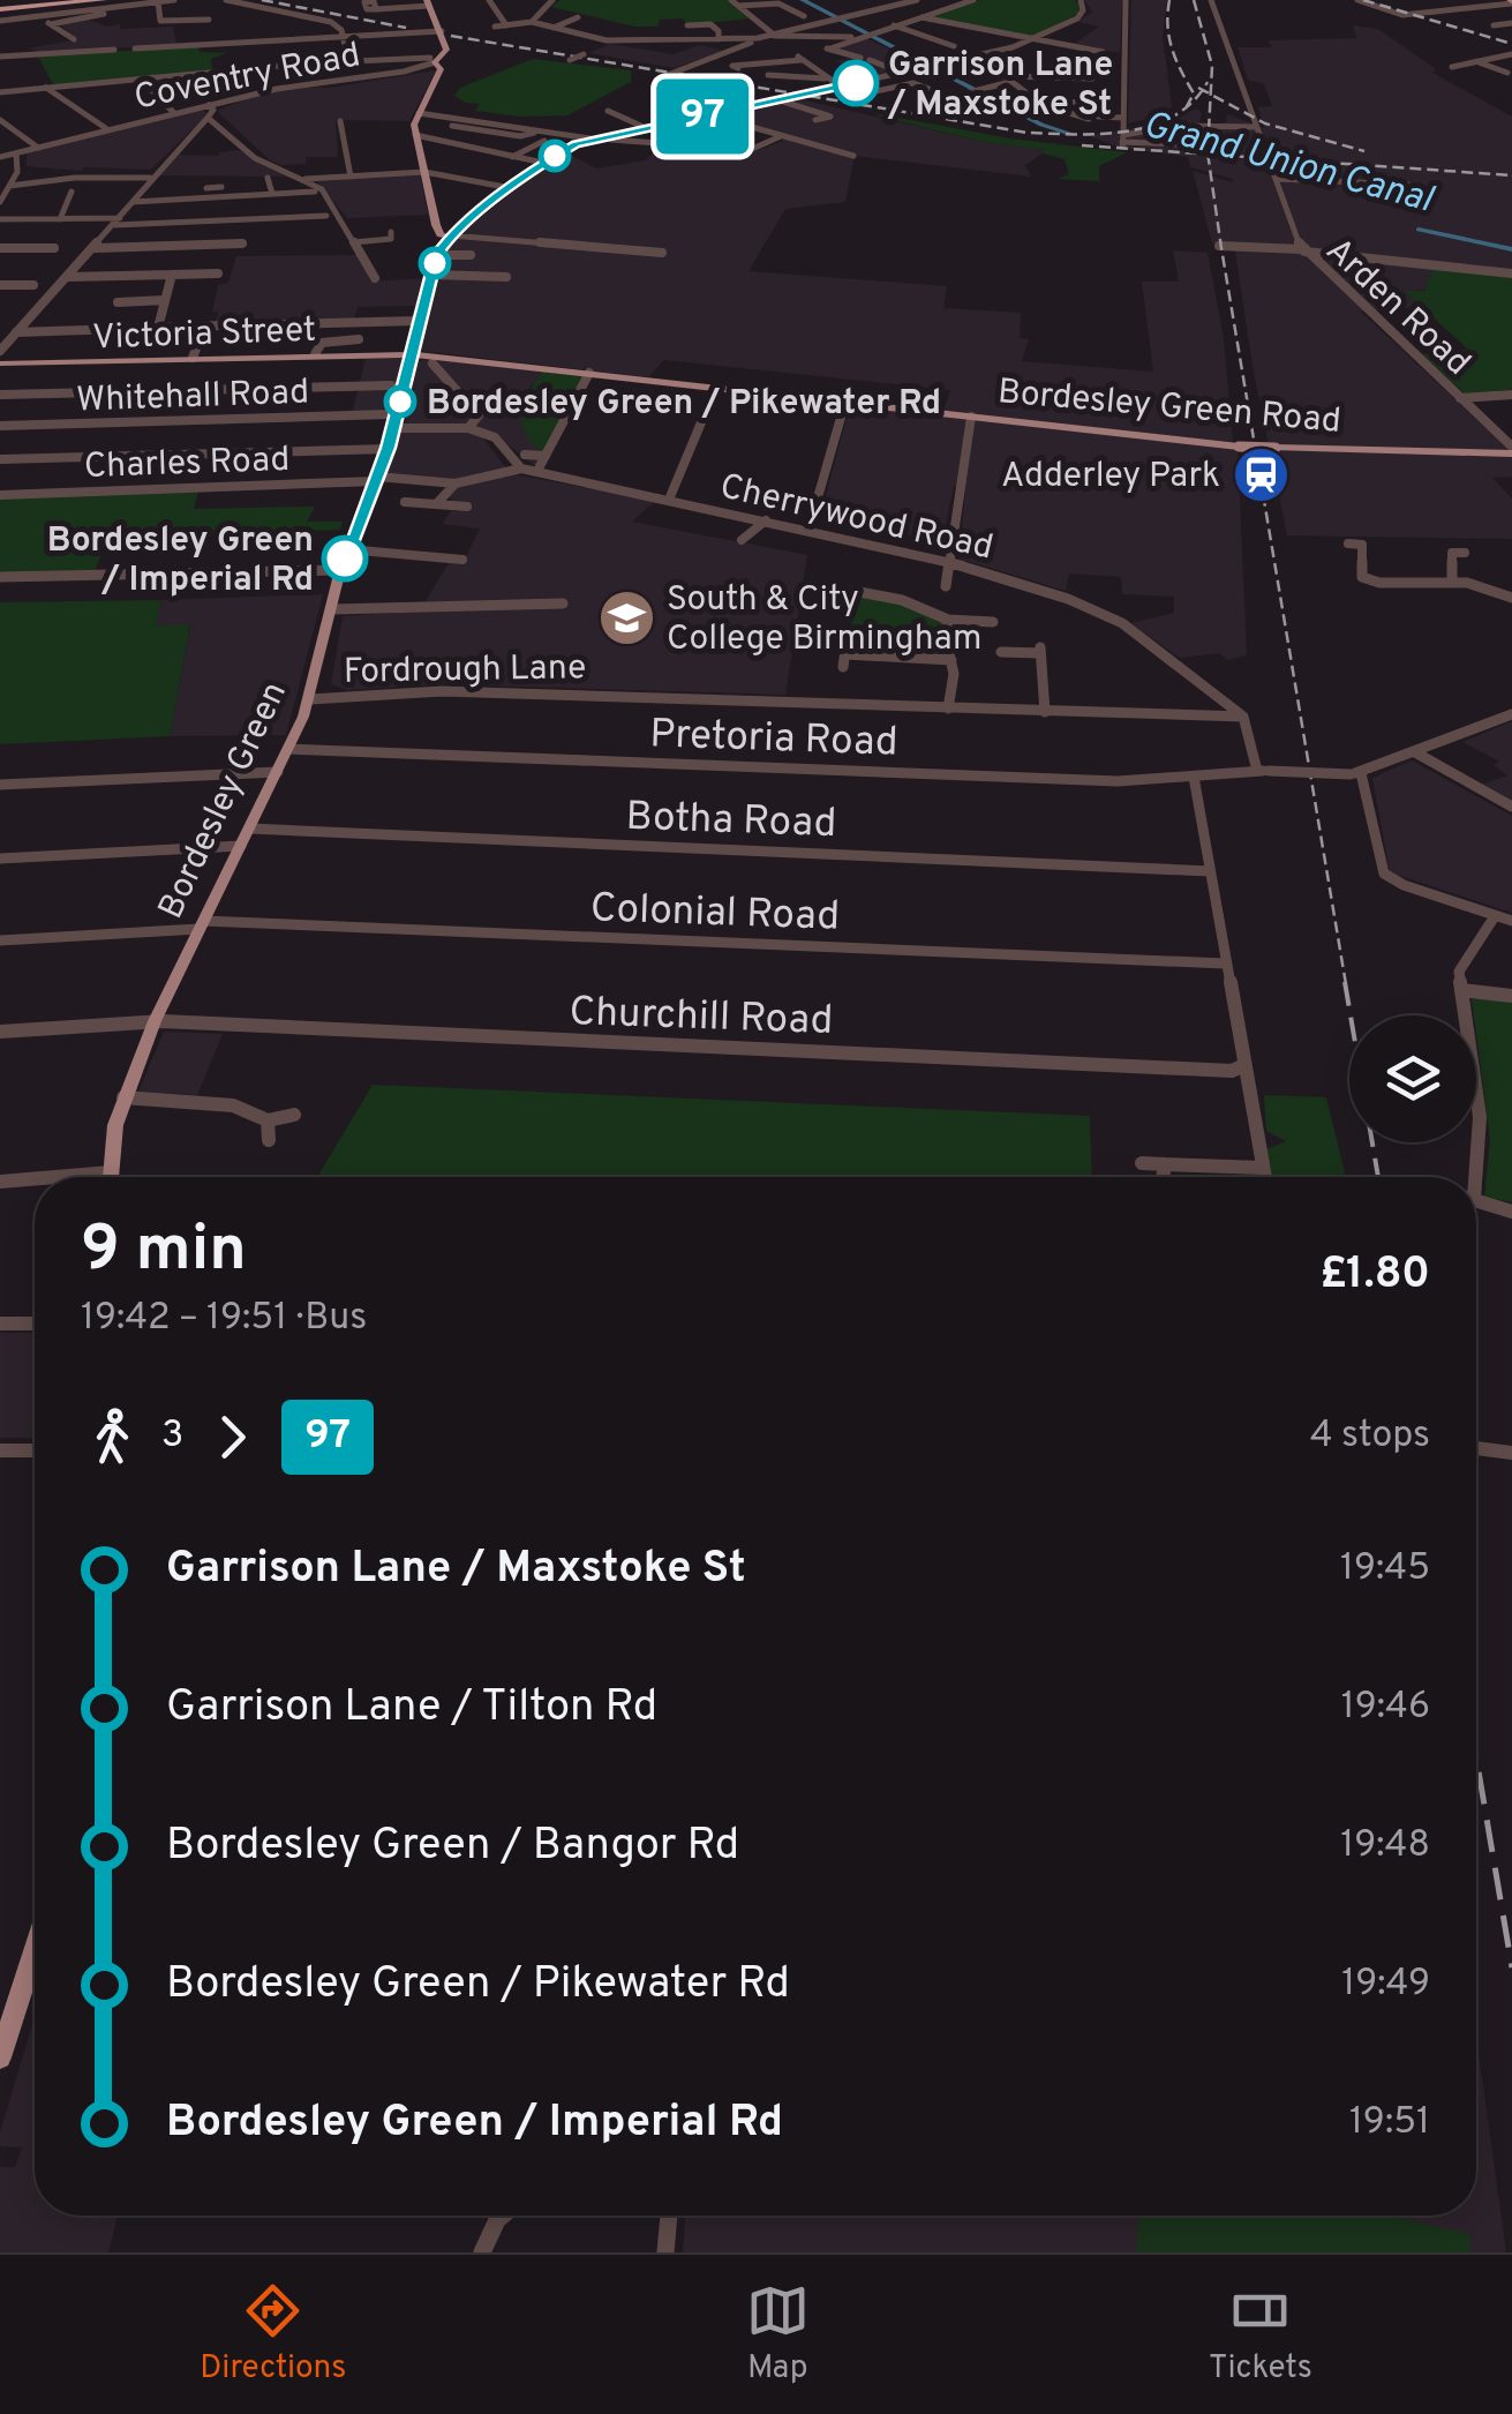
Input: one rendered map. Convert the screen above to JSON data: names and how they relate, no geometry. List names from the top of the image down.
{
  "streets": {
    "main road": ["Victoria Street", "Bordesley Green Road", "Bordesley Green"],
    "street": [
      "Coventry Road",
      "Arden Road",
      "Whitehall Road",
      "Charles Road",
      "Cherrywood Road",
      "Fordrough Lane",
      "Pretoria Road",
      "Botha Road",
      "Colonial Road",
      "Churchill Road"
    ]
  },
  "crossings": [
    ["Arden Road", "Bordesley Green Road"],
    ["Victoria Street", "Bordesley Green Road"],
    ["Victoria Street", "Bordesley Green"],
    ["Bordesley Green Road", "Bordesley Green"],
    ["Charles Road", "Cherrywood Road"],
    ["Charles Road", "Bordesley Green"],
    ["Cherrywood Road", "Fordrough Lane"],
    ["Fordrough Lane", "Bordesley Green"],
    ["Pretoria Road", "Bordesley Green"],
    ["Bordesley Green", "Botha Road"],
    ["Bordesley Green", "Colonial Road"],
    ["Bordesley Green", "Churchill Road"]
  ],
  "water": ["Grand Union Canal"],
  "places": {
    "other": ["Garrison Lane / Maxstoke St", "Bordesley Green / Pikewater Rd", "Bordesley Green / Imperial Rd"],
    "station": ["Adderley Park"],
    "school or university": ["South & City College Birmingham"]
  },
  "lines": ["bus line 97"],
  "page": {
    "on_map": "97",
    "heading": ["9 min", "19:42 – 19:51 · Bus", "£1.80"],
    "legs": ["3", "97", "4 stops"],
    "list": [
      {
        "name": "Garrison Lane / Maxstoke St",
        "value": "19:45"
      },
      {
        "name": "Garrison Lane / Tilton Rd",
        "value": "19:46"
      },
      {
        "name": "Bordesley Green / Bangor Rd",
        "value": "19:48"
      },
      {
        "name": "Bordesley Green / Pikewater Rd",
        "value": "19:49"
      },
      {
        "name": "Bordesley Green / Imperial Rd",
        "value": "19:51"
      }
    ],
    "tabs": ["Directions", "Map", "Tickets"]
  }
}
